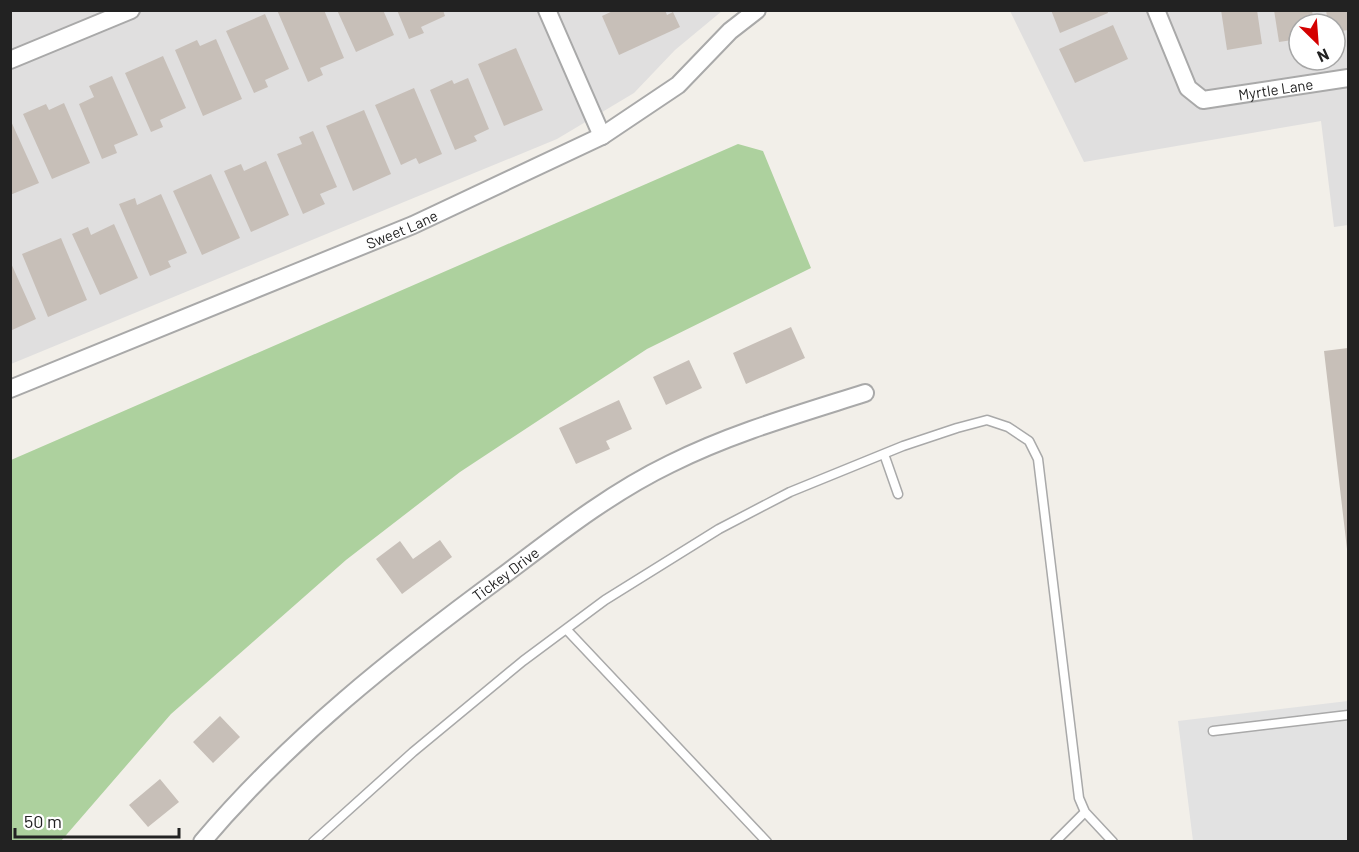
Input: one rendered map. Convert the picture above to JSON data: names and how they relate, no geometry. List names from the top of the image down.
{
  "streets": {
    "street": ["Myrtle Lane", "Sweet Lane", "Tickey Drive"]
  },
  "scale_bar": "50 m",
  "north": "bottom right"
}
